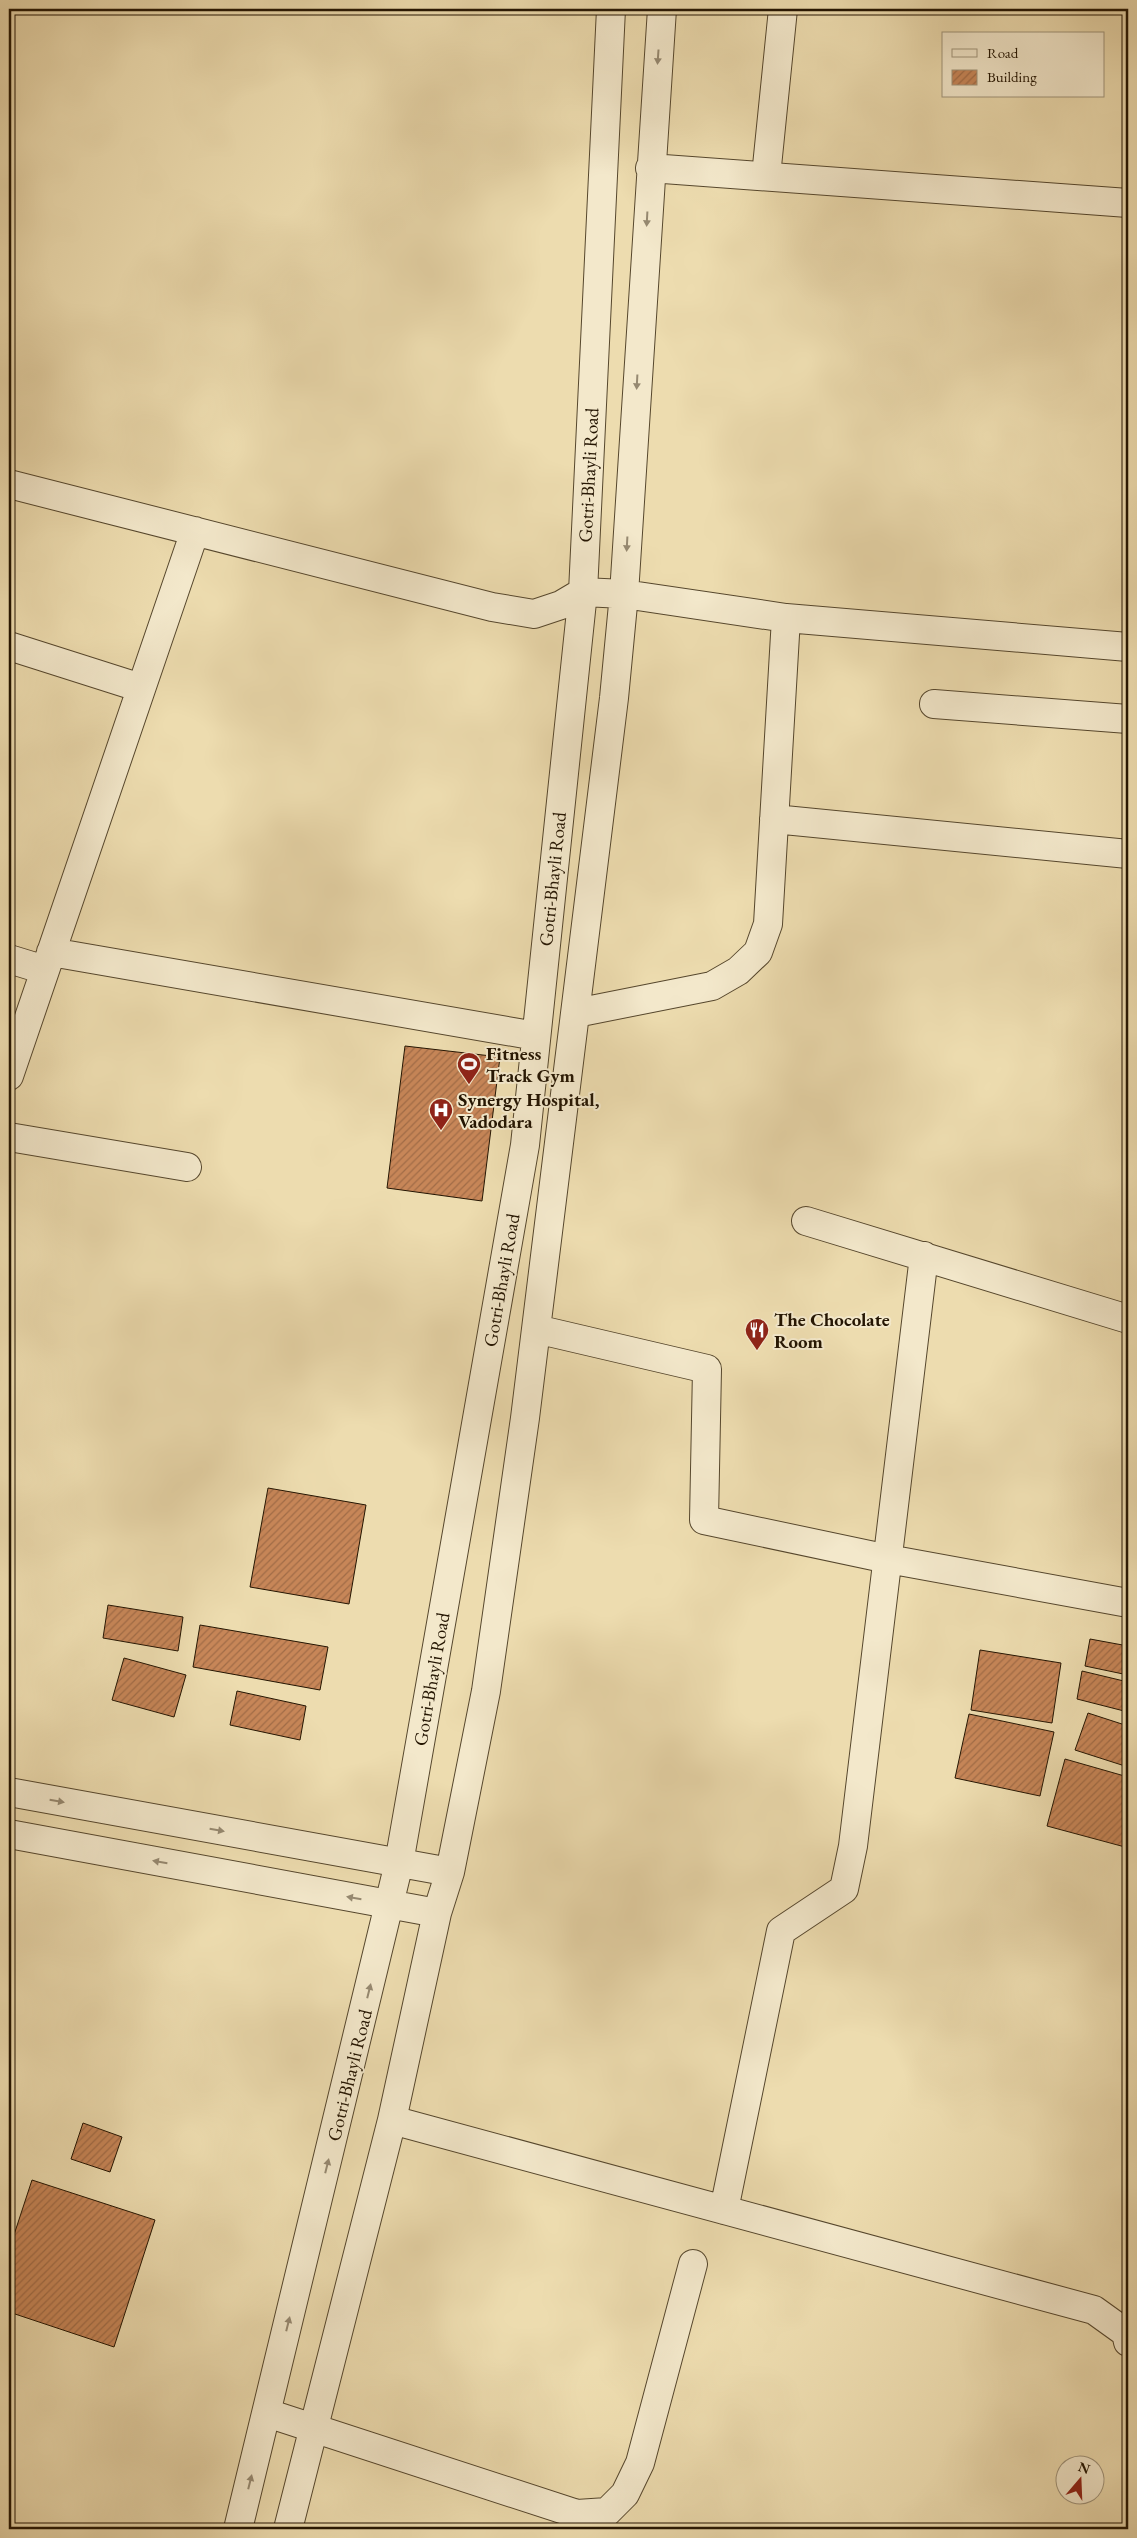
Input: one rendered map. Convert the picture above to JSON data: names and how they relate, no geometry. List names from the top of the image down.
{
  "streets": {
    "street": ["Gotri-Bhayli Road"]
  },
  "places": {
    "sports": ["Fitness Track Gym"],
    "hospital": ["Synergy Hospital, Vadodara"],
    "restaurant": ["The Chocolate Room"]
  },
  "legend": ["Road", "Building"],
  "north": "top"
}
